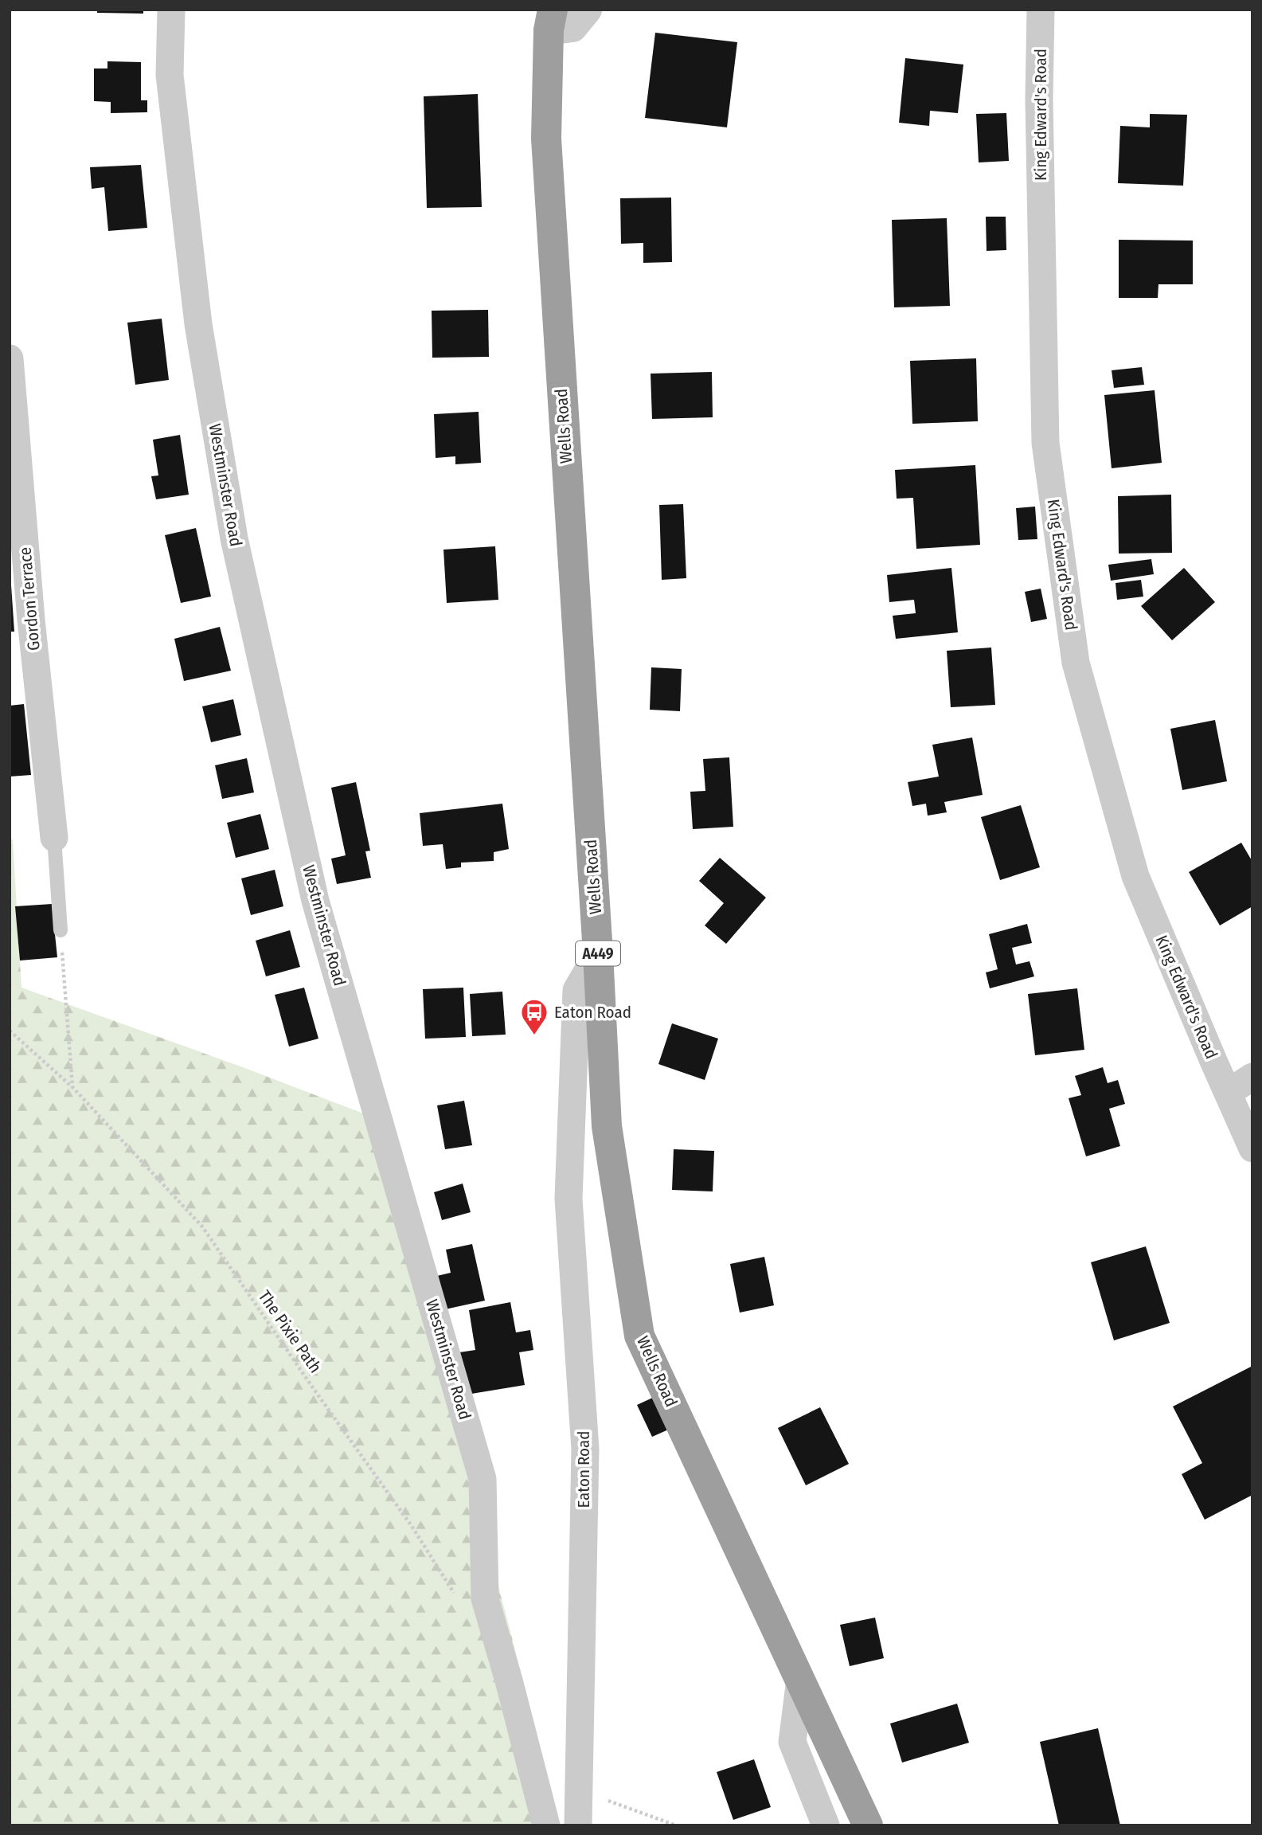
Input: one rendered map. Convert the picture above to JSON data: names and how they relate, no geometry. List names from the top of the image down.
{
  "streets": {
    "highway": ["Wells Road", "A449"],
    "street": [
      "King Edward's Road",
      "Westminster Road",
      "Gordon Terrace",
      "Eaton Road"
    ],
    "path": ["The Pixie Path"]
  },
  "crossings": [
    ["Wells Road", "Eaton Road"]
  ],
  "places": {
    "bus stop": ["Eaton Road"]
  }
}
